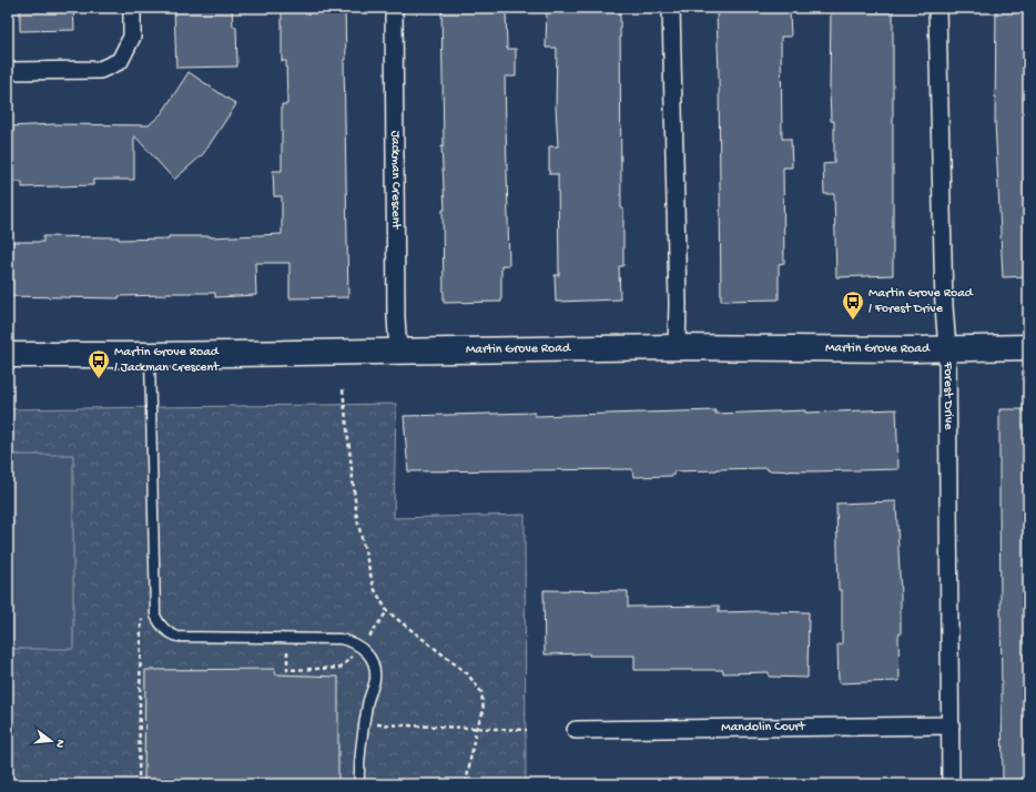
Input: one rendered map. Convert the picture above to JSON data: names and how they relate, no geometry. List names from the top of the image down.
{
  "streets": {
    "street": [
      "Jackman Crescent",
      "Martin Grove Road",
      "Forest Drive",
      "Mandolin Court"
    ]
  },
  "crossings": [
    ["Jackman Crescent", "Martin Grove Road"],
    ["Martin Grove Road", "Forest Drive"],
    ["Forest Drive", "Mandolin Court"]
  ],
  "places": {
    "bus stop": ["Martin Grove Road / Forest Drive", "Martin Grove Road / Jackman Crescent"]
  },
  "north": "right"
}
